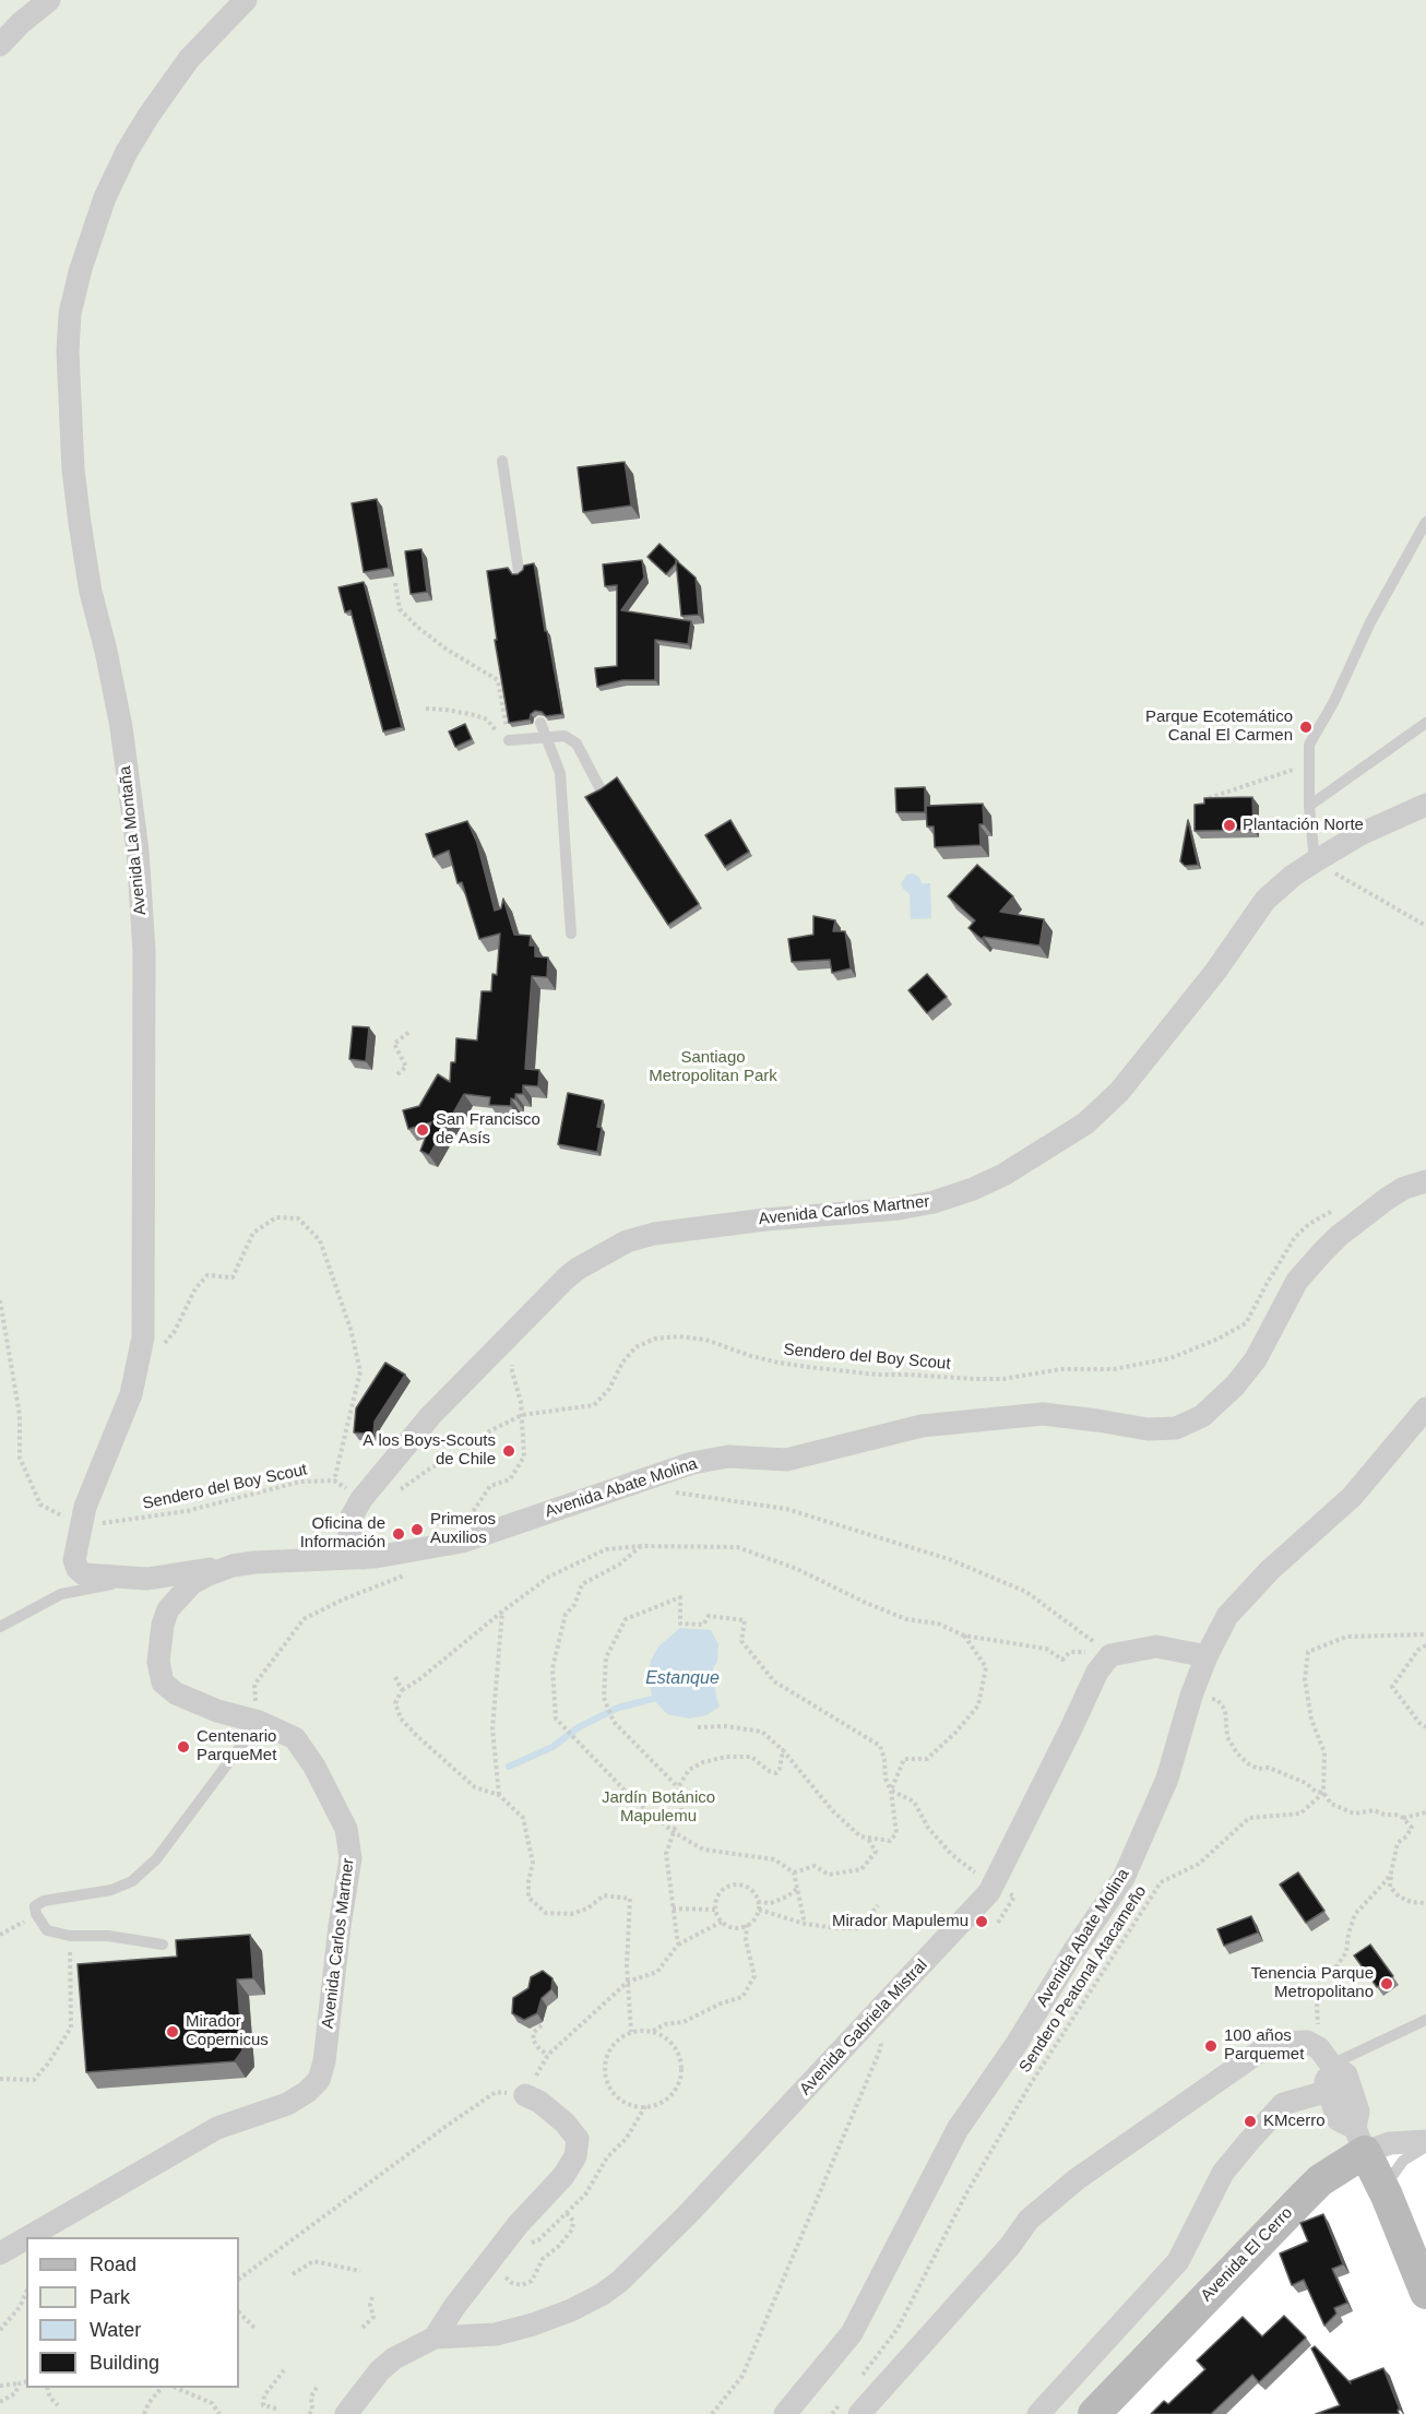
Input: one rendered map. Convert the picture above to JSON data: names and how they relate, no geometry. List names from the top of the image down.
{
  "streets": {
    "street": [
      "Avenida La Montaña",
      "Avenida Carlos Martner",
      "Avenida Abate Molina",
      "Avenida Gabriela Mistral",
      "Avenida El Cerro"
    ],
    "path": ["Sendero del Boy Scout", "Sendero Peatonal Atacameño"]
  },
  "crossings": [
    ["Avenida La Montaña", "Avenida Carlos Martner"],
    ["Avenida La Montaña", "Sendero del Boy Scout"],
    ["Avenida La Montaña", "Avenida Abate Molina"],
    ["Avenida Carlos Martner", "Sendero del Boy Scout"],
    ["Avenida Carlos Martner", "Avenida Abate Molina"]
  ],
  "water": ["Estanque"],
  "parks": ["Santiago Metropolitan Park", "Jardín Botánico Mapulemu"],
  "places": [
    "Parque Ecotemático Canal El Carmen",
    "Plantación Norte",
    "San Francisco de Asís",
    "A los Boys-Scouts de Chile",
    "Primeros Auxilios",
    "Oficina de Información",
    "Centenario ParqueMet",
    "Mirador Mapulemu",
    "Tenencia Parque Metropolitano",
    "Mirador Copernicus",
    "100 años Parquemet",
    "KMcerro"
  ],
  "legend": [
    "Road",
    "Park",
    "Water",
    "Building"
  ]
}
